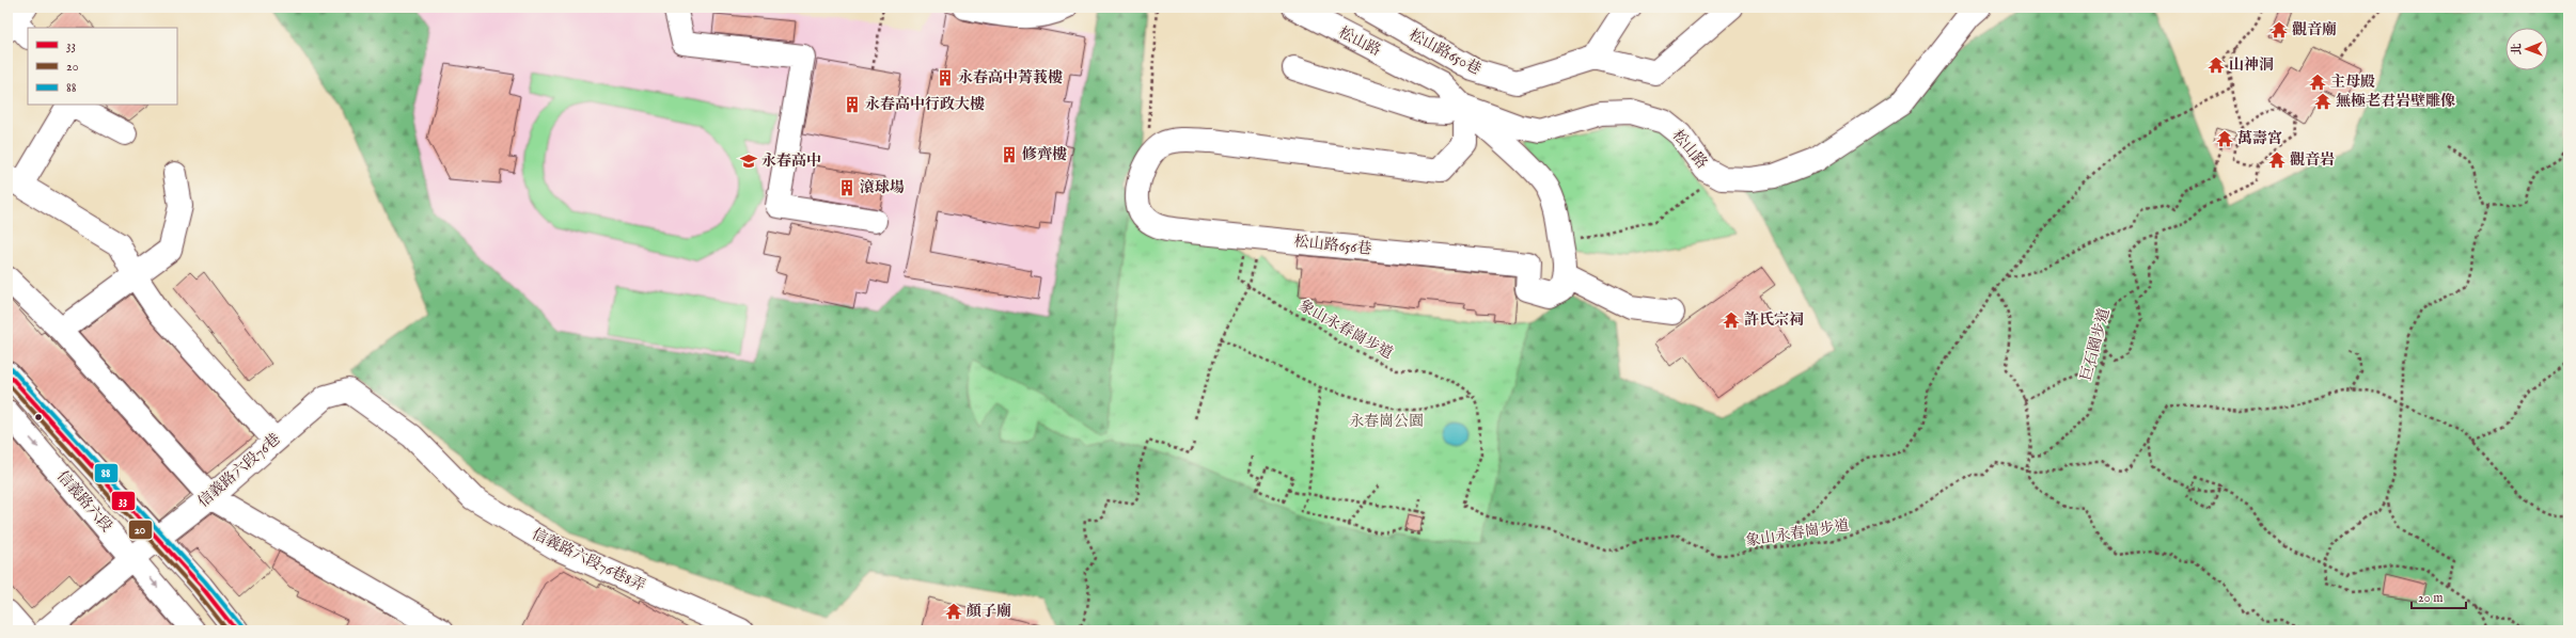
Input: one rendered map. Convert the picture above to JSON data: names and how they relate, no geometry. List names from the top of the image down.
{
  "streets": {
    "street": [
      "松山路",
      "松山路650巷",
      "松山路656巷",
      "信義路六段76巷",
      "信義路六段",
      "信義路六段76巷8弄"
    ],
    "path": ["象山永春崗步道", "巨石園步道"]
  },
  "crossings": [
    ["信義路六段76巷", "信義路六段"],
    ["信義路六段76巷", "信義路六段76巷8弄"]
  ],
  "parks": ["永春崗公園"],
  "places": {
    "temple": [
      "觀音廟",
      "山神洞",
      "主母殿",
      "無極老君岩壁雕像",
      "萬壽宮",
      "觀音岩",
      "許氏宗祠",
      "顏子廟"
    ],
    "building": [
      "永春高中菁莪樓",
      "永春高中行政大樓",
      "修齊樓",
      "滾球場"
    ],
    "school or university": ["永春高中"]
  },
  "lines": ["transit line 88", "transit line 33", "transit line 20"],
  "legend": ["33", "20", "88"],
  "scale_bar": "20 m",
  "north": "left"
}
